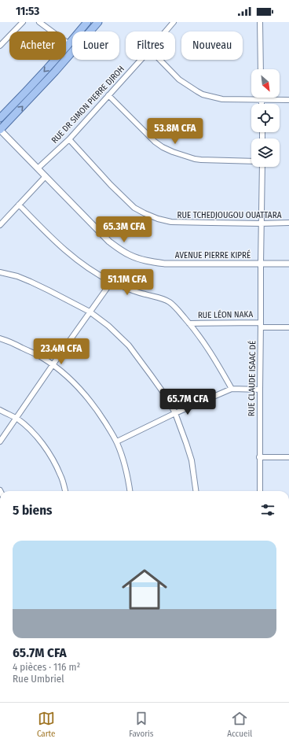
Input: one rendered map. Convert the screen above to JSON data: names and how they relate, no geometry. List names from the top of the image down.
{
  "streets": {
    "street": [
      "RUE DR SIMON PIERRE DJROH",
      "RUE TCHEDJOUGOU OUATTARA",
      "AVENUE PIERRE KIPRÉ",
      "RUE LÉON NAKA",
      "RUE CLAUDE ISAAC DÉ"
    ]
  },
  "crossings": [
    ["RUE DR SIMON PIERRE DJROH", "RUE TCHEDJOUGOU OUATTARA"],
    ["RUE DR SIMON PIERRE DJROH", "AVENUE PIERRE KIPRÉ"],
    ["RUE TCHEDJOUGOU OUATTARA", "RUE CLAUDE ISAAC DÉ"],
    ["AVENUE PIERRE KIPRÉ", "RUE CLAUDE ISAAC DÉ"],
    ["RUE LÉON NAKA", "RUE CLAUDE ISAAC DÉ"]
  ],
  "north": "bottom right",
  "page": {
    "status": "11:53",
    "chip": [
      "Acheter",
      "Louer",
      "Filtres",
      "Nouveau"
    ],
    "price": [
      "53.8M CFA",
      "65.3M CFA",
      "51.1M CFA",
      "23.4M CFA",
      "65.7M CFA"
    ],
    "heading": "5 biens",
    "list": [
      {
        "name": "65.7M CFA",
        "note": "4 pièces · 116 m² · Rue Umbriel"
      }
    ],
    "tabs": ["Carte", "Favoris", "Accueil"]
  }
}
